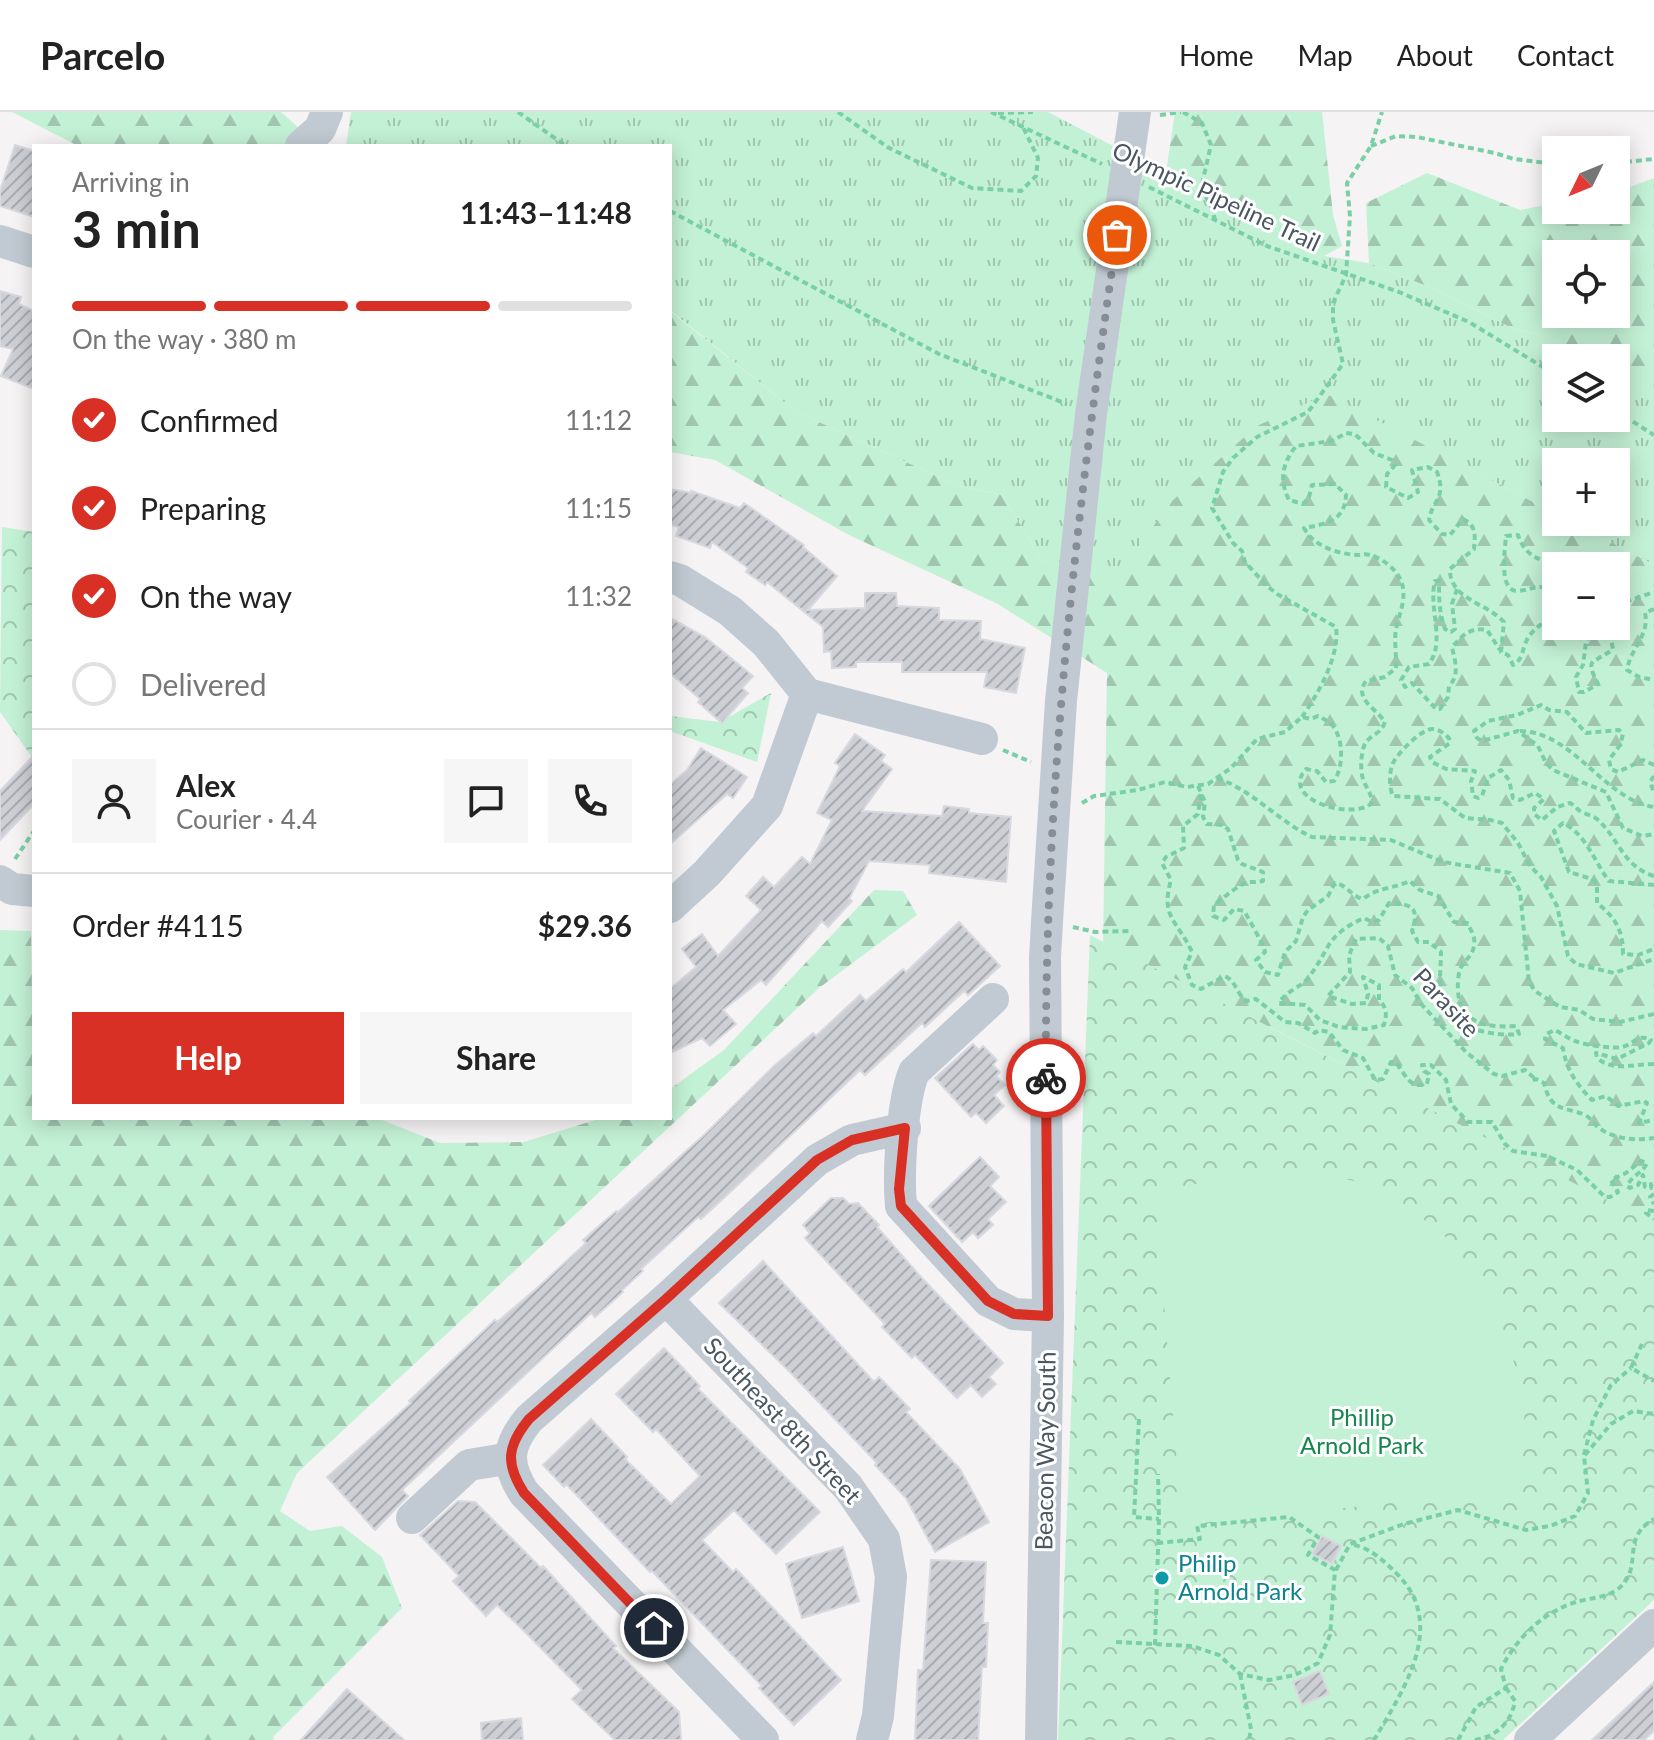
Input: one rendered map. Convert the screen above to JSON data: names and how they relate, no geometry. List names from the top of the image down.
{
  "streets": {
    "street": ["Southeast 8th Street", "Beacon Way South"],
    "path": ["Olympic Pipeline Trail", "Parasite"]
  },
  "crossings": [
    ["Olympic Pipeline Trail", "Beacon Way South"]
  ],
  "parks": ["Phillip Arnold Park"],
  "places": ["Philip Arnold Park"],
  "north": "bottom left",
  "page": {
    "header": "Parcelo",
    "nav": [
      "Home",
      "Map",
      "About",
      "Contact"
    ],
    "map_buttons": ["+", "−"],
    "heading": ["3 min", "Arriving in", "11:43–11:48"],
    "panel": [
      "Alex",
      "Courier · 4.4",
      "Order #4115",
      "$29.36"
    ],
    "bar": "On the way · 380 m",
    "list": [
      ["Confirmed", "11:12"],
      ["Preparing", "11:15"],
      ["On the way", "11:32"],
      "Delivered"
    ],
    "buttons": ["Help", "Share"]
  }
}
